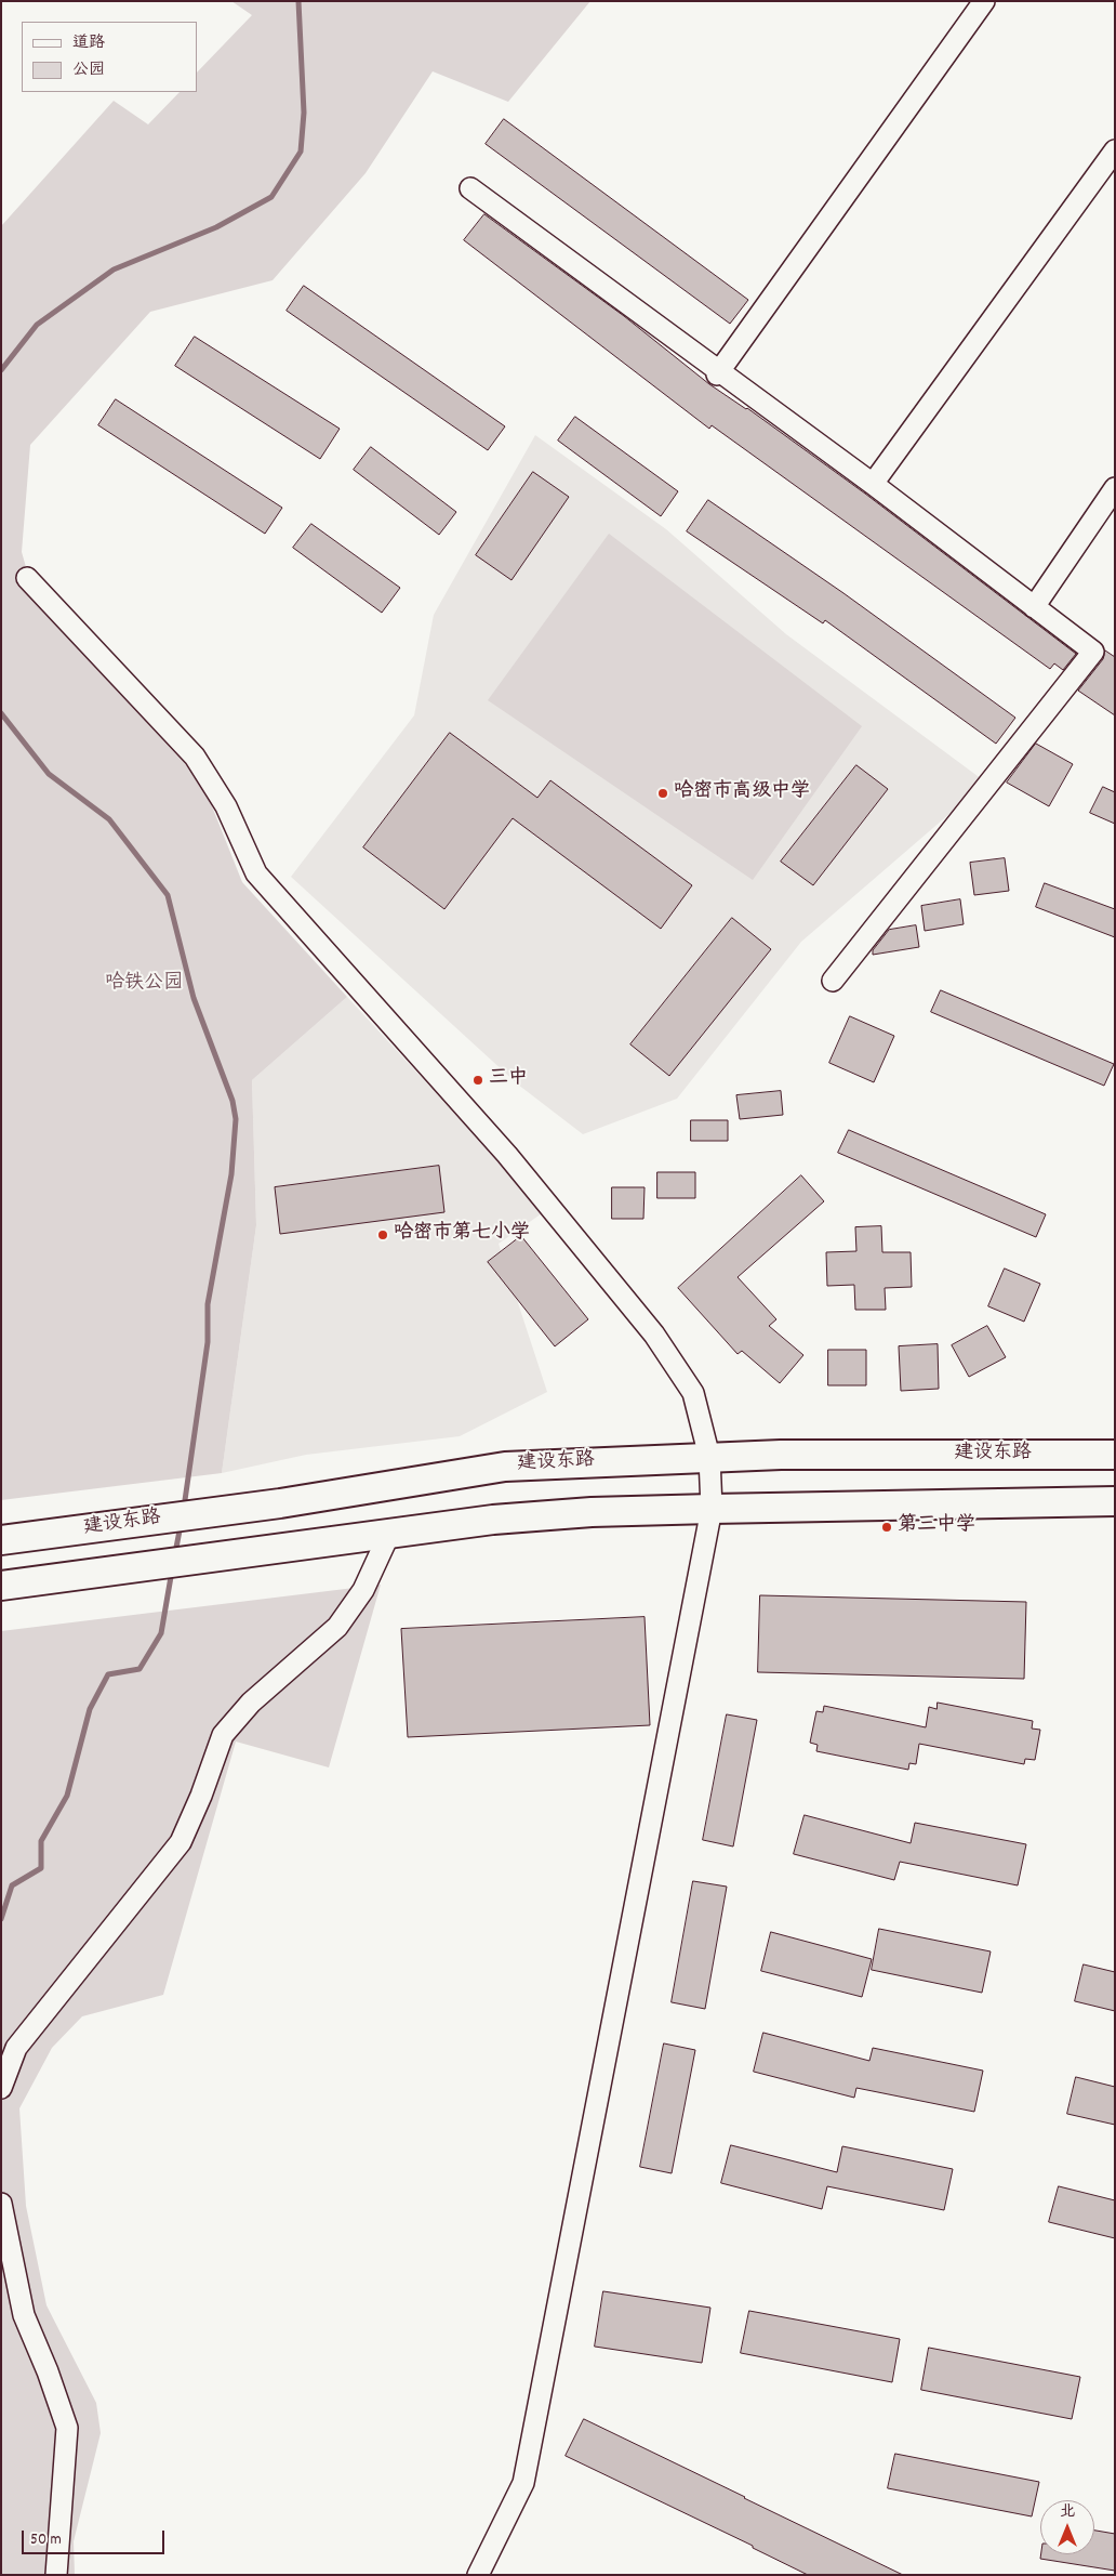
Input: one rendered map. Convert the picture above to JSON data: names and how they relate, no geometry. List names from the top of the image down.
{
  "streets": {
    "main road": ["建设东路"]
  },
  "parks": ["哈铁公园"],
  "places": [
    "哈密市高级中学",
    "三中",
    "哈密市第七小学",
    "第三中学"
  ],
  "legend": ["道路", "公园"],
  "scale_bar": "50 m",
  "north": "top"
}
